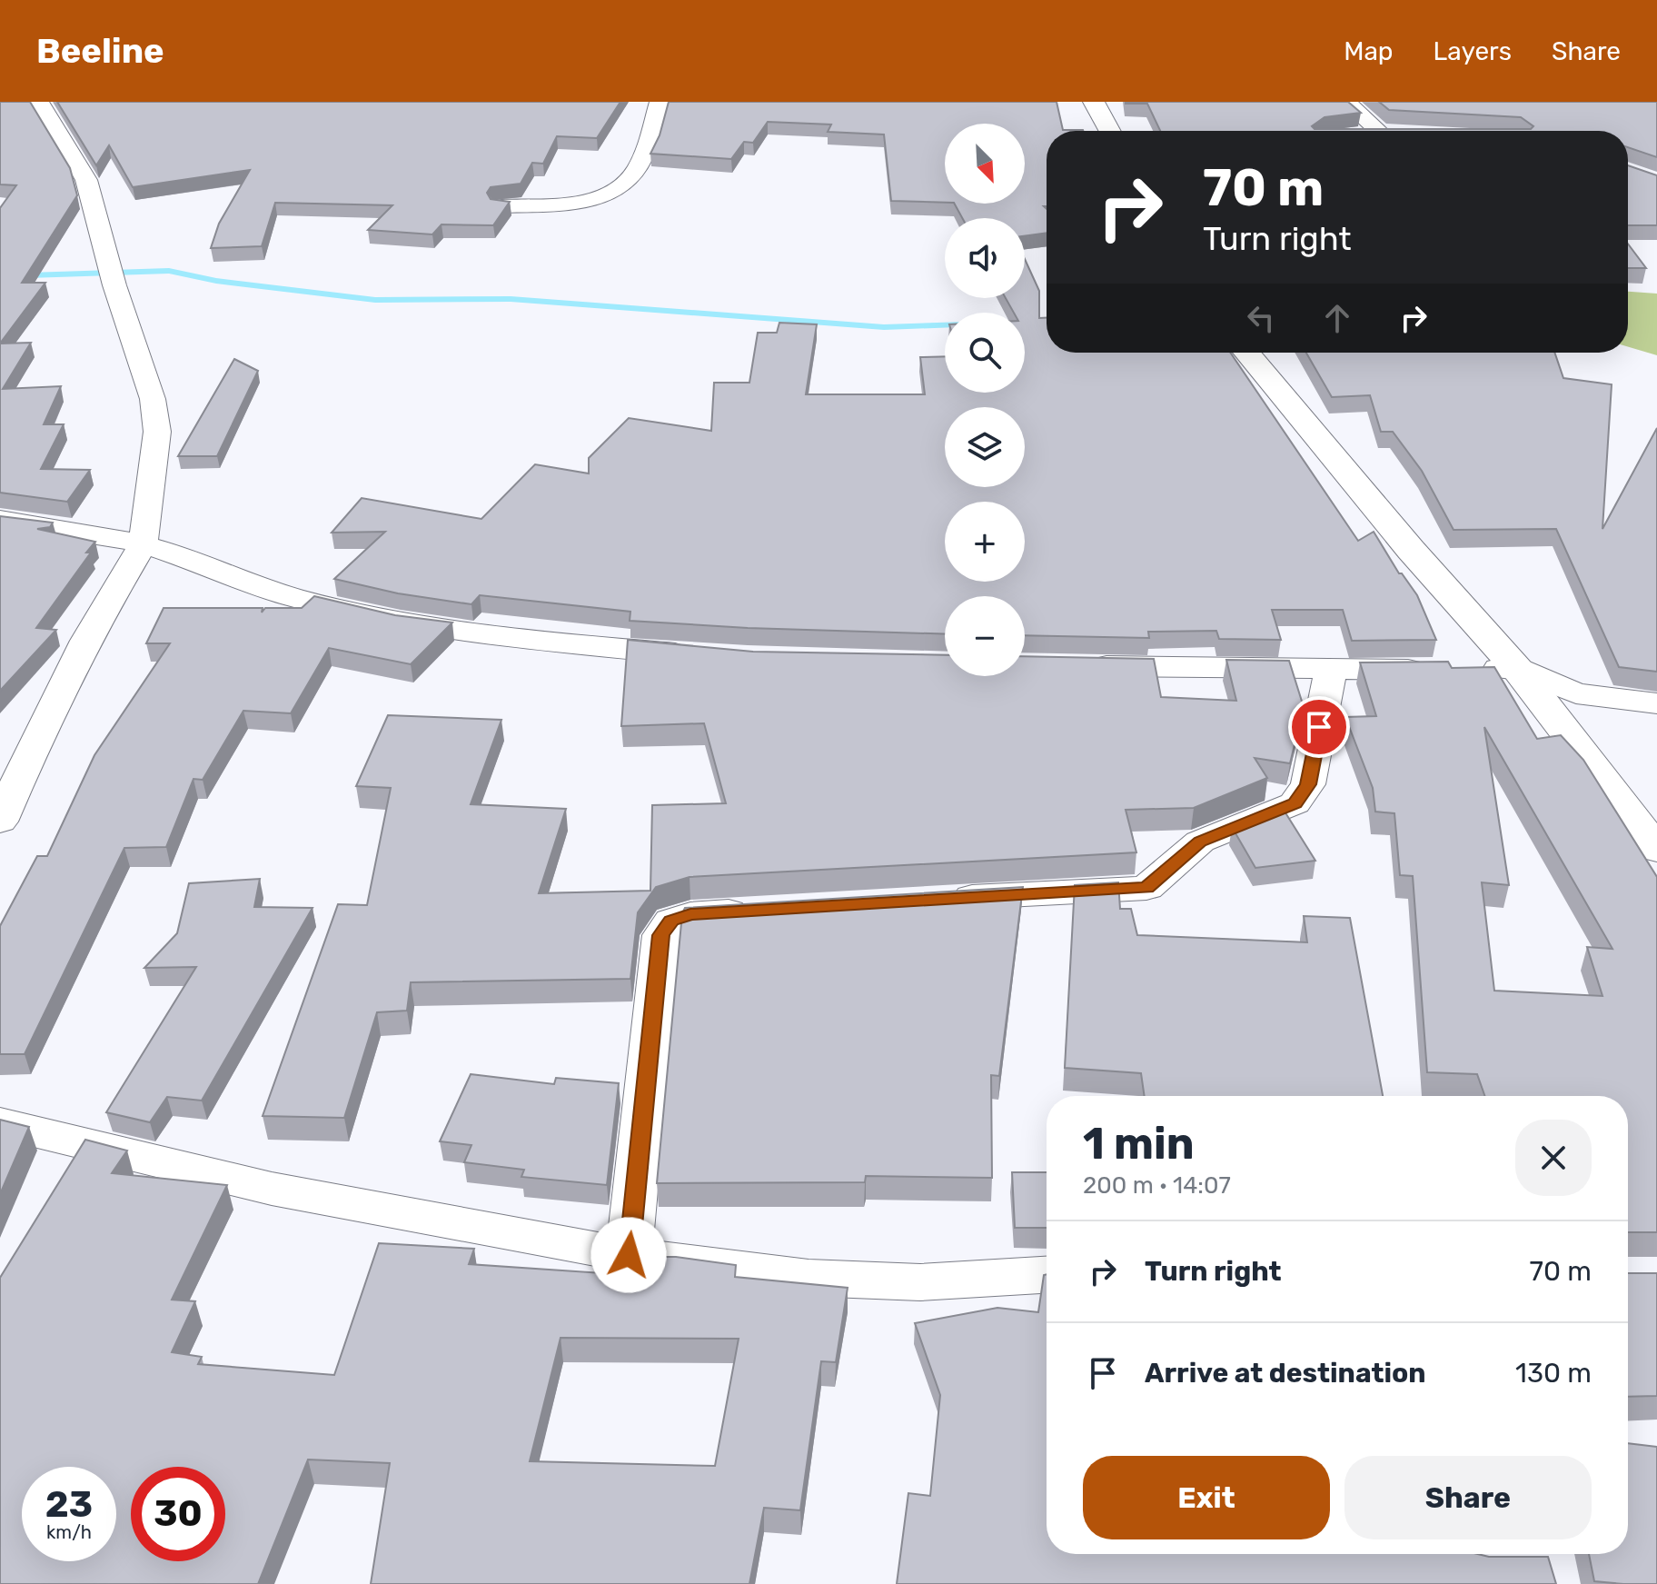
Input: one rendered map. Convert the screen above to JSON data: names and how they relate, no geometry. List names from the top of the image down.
{
  "north": "bottom right",
  "page": {
    "header": "Beeline",
    "nav": ["Map", "Layers", "Share"],
    "map_buttons": ["+", "−"],
    "turn": ["70 m", "Turn right"],
    "heading": ["1 min", "200 m · 14:07"],
    "list": [
      {
        "name": "Turn right",
        "value": "70 m"
      },
      {
        "name": "Arrive at destination",
        "value": "130 m"
      }
    ],
    "buttons": ["Exit", "Share"],
    "speed": "23 km/h",
    "limit": "30"
  }
}
